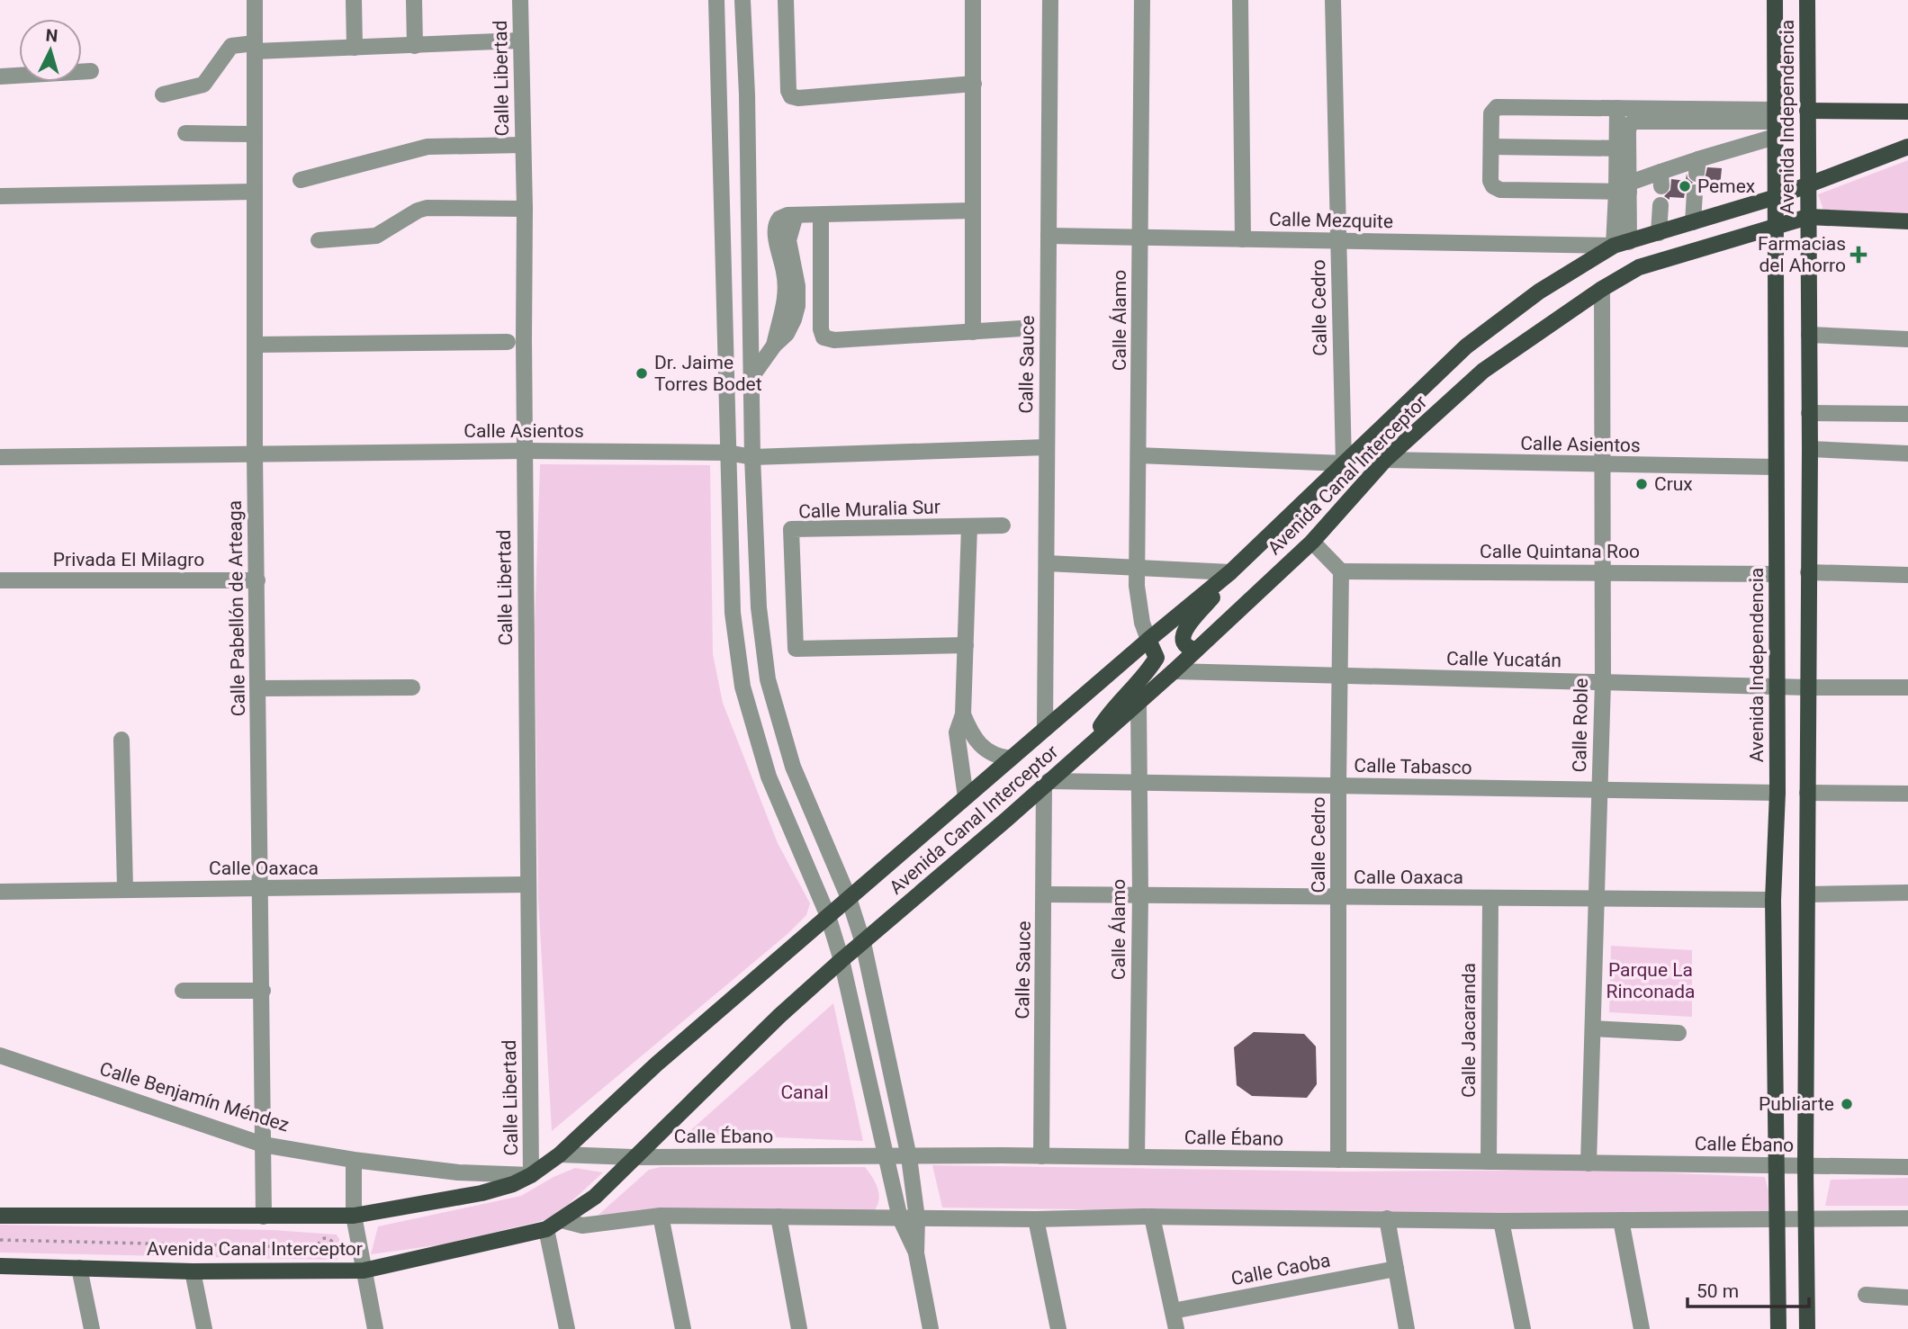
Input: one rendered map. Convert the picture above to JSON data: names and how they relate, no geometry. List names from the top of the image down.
{
  "streets": {
    "main road": ["Avenida Independencia", "Avenida Canal Interceptor"],
    "street": [
      "Calle Libertad",
      "Calle Mezquite",
      "Calle Cedro",
      "Calle Álamo",
      "Calle Sauce",
      "Calle Asientos",
      "Calle Muralia Sur",
      "Calle Quintana Roo",
      "Privada El Milagro",
      "Calle Pabellón de Arteaga",
      "Calle Yucatán",
      "Calle Roble",
      "Calle Tabasco",
      "Calle Oaxaca",
      "Calle Jacaranda",
      "Calle Benjamín Méndez",
      "Calle Ébano",
      "Calle Caoba"
    ]
  },
  "crossings": [
    ["Calle Libertad", "Calle Asientos"],
    ["Calle Libertad", "Avenida Canal Interceptor"],
    ["Calle Libertad", "Calle Oaxaca"],
    ["Calle Libertad", "Calle Benjamín Méndez"],
    ["Avenida Independencia", "Calle Asientos"],
    ["Avenida Independencia", "Avenida Canal Interceptor"],
    ["Avenida Independencia", "Calle Quintana Roo"],
    ["Avenida Independencia", "Calle Yucatán"],
    ["Avenida Independencia", "Calle Tabasco"],
    ["Avenida Independencia", "Calle Oaxaca"],
    ["Avenida Independencia", "Calle Ébano"],
    ["Calle Mezquite", "Calle Cedro"],
    ["Calle Mezquite", "Calle Álamo"],
    ["Calle Mezquite", "Calle Sauce"],
    ["Calle Mezquite", "Avenida Canal Interceptor"],
    ["Calle Cedro", "Avenida Canal Interceptor"],
    ["Calle Cedro", "Calle Quintana Roo"],
    ["Calle Cedro", "Calle Yucatán"],
    ["Calle Cedro", "Calle Tabasco"],
    ["Calle Cedro", "Calle Oaxaca"],
    ["Calle Cedro", "Calle Ébano"],
    ["Calle Álamo", "Avenida Canal Interceptor"],
    ["Calle Álamo", "Calle Tabasco"],
    ["Calle Álamo", "Calle Oaxaca"],
    ["Calle Álamo", "Calle Ébano"],
    ["Calle Sauce", "Calle Asientos"],
    ["Calle Sauce", "Avenida Canal Interceptor"],
    ["Calle Sauce", "Calle Tabasco"],
    ["Calle Sauce", "Calle Oaxaca"],
    ["Calle Sauce", "Calle Ébano"],
    ["Calle Asientos", "Avenida Canal Interceptor"],
    ["Calle Asientos", "Calle Pabellón de Arteaga"],
    ["Calle Asientos", "Calle Roble"],
    ["Avenida Canal Interceptor", "Calle Pabellón de Arteaga"],
    ["Avenida Canal Interceptor", "Calle Yucatán"],
    ["Avenida Canal Interceptor", "Calle Roble"],
    ["Avenida Canal Interceptor", "Calle Tabasco"],
    ["Avenida Canal Interceptor", "Calle Benjamín Méndez"],
    ["Avenida Canal Interceptor", "Calle Ébano"],
    ["Calle Quintana Roo", "Calle Roble"],
    ["Privada El Milagro", "Calle Pabellón de Arteaga"],
    ["Calle Pabellón de Arteaga", "Calle Oaxaca"],
    ["Calle Pabellón de Arteaga", "Calle Benjamín Méndez"],
    ["Calle Yucatán", "Calle Roble"],
    ["Calle Roble", "Calle Tabasco"],
    ["Calle Roble", "Calle Oaxaca"],
    ["Calle Roble", "Calle Ébano"],
    ["Calle Oaxaca", "Calle Jacaranda"],
    ["Calle Jacaranda", "Calle Ébano"]
  ],
  "parks": ["Parque La Rinconada", "Canal"],
  "places": {
    "other": [
      "Pemex",
      "Dr. Jaime Torres Bodet",
      "Crux",
      "Publiarte"
    ],
    "health": ["Farmacias del Ahorro"]
  },
  "scale_bar": "50 m",
  "north": "top"
}
